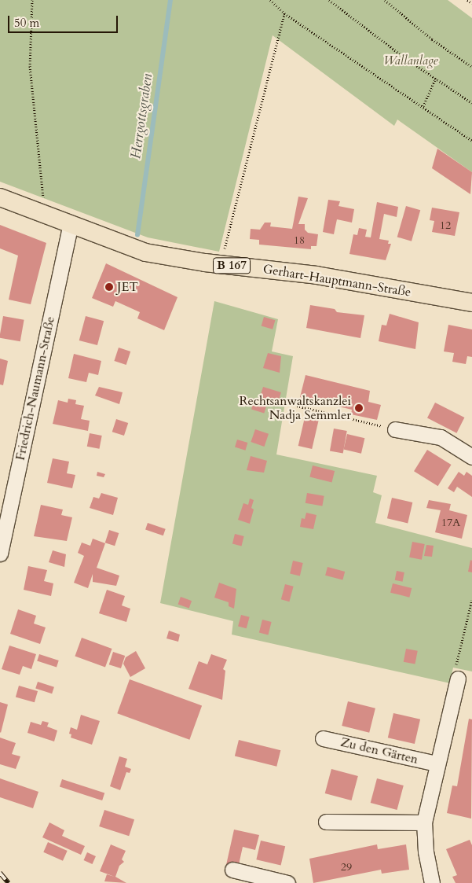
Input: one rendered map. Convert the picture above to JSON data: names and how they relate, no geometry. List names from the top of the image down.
{
  "streets": {
    "main road": ["B 167", "Gerhart-Hauptmann-Straße"],
    "street": ["Friedrich-Naumann-Straße", "Zu den Gärten"]
  },
  "crossings": [
    ["Gerhart-Hauptmann-Straße", "Friedrich-Naumann-Straße"]
  ],
  "water": ["Herrgottsgraben"],
  "parks": ["Wallanlage"],
  "places": ["JET", "Rechtsanwaltskanzlei Nadja Semmler"],
  "house_numbers": [
    "12",
    "18",
    "17A",
    "29"
  ],
  "scale_bar": "50 m"
}
